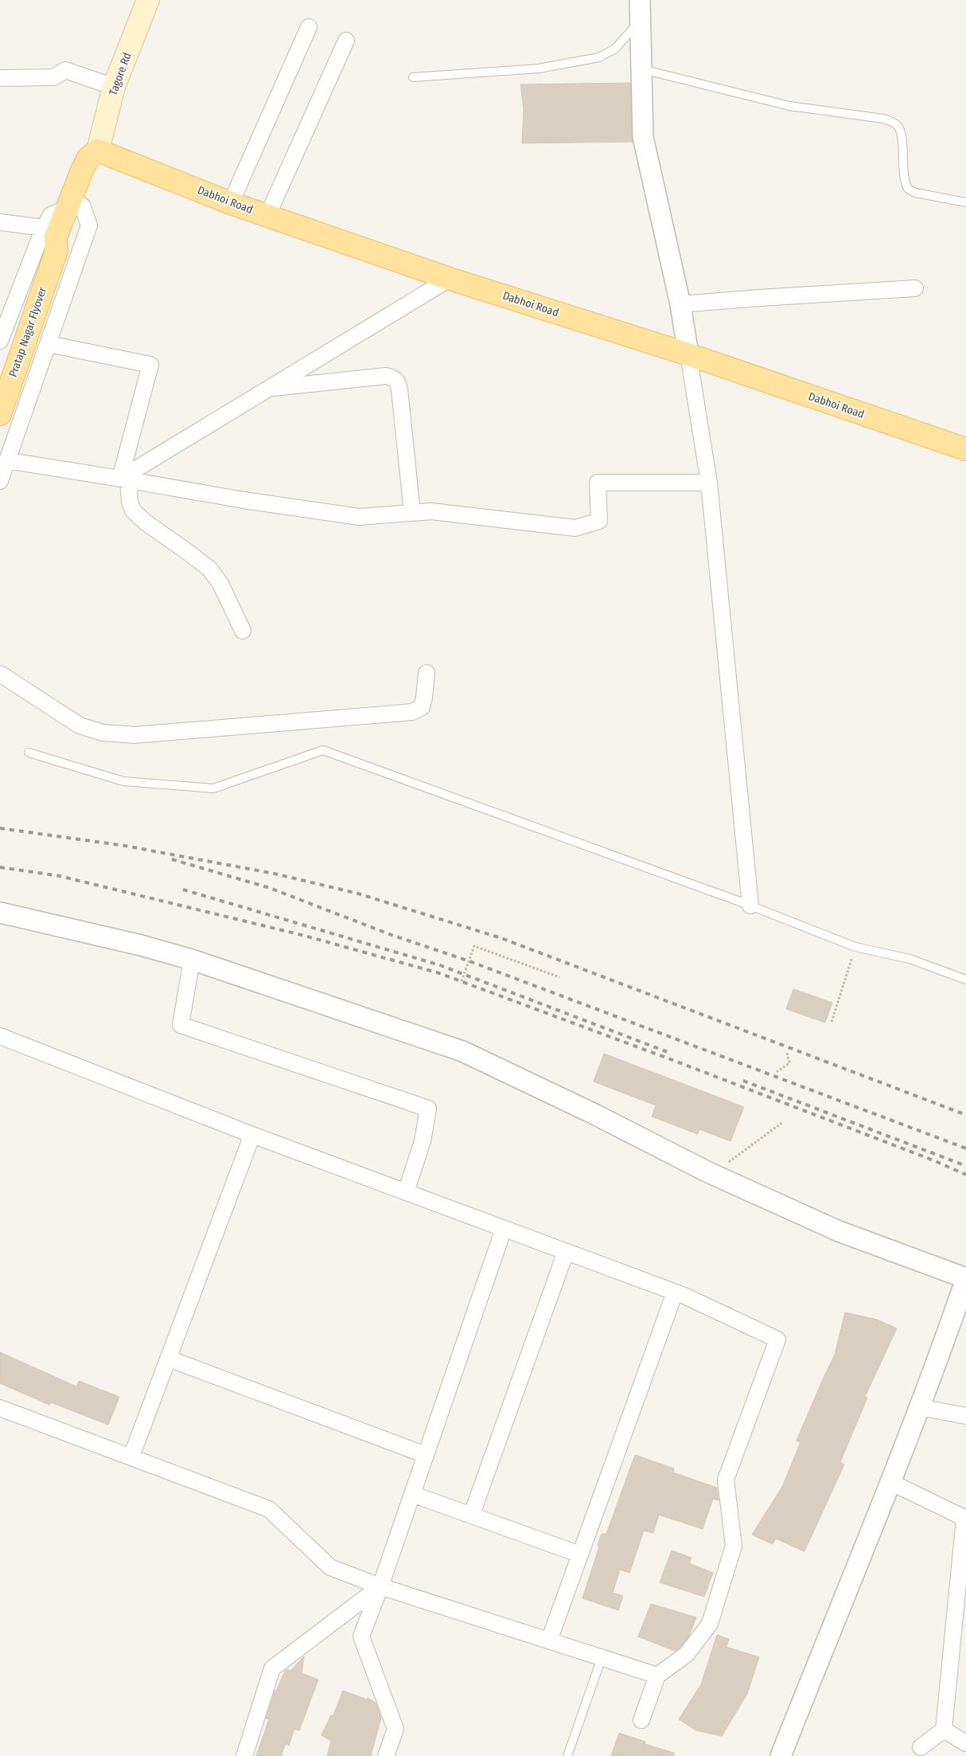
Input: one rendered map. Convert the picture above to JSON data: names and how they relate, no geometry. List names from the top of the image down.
{
  "streets": {
    "main road": ["Tagore Rd", "Dabhoi Road", "Pratap Nagar Flyover"]
  },
  "crossings": [
    ["Tagore Rd", "Dabhoi Road"],
    ["Tagore Rd", "Pratap Nagar Flyover"],
    ["Dabhoi Road", "Pratap Nagar Flyover"]
  ]
}
